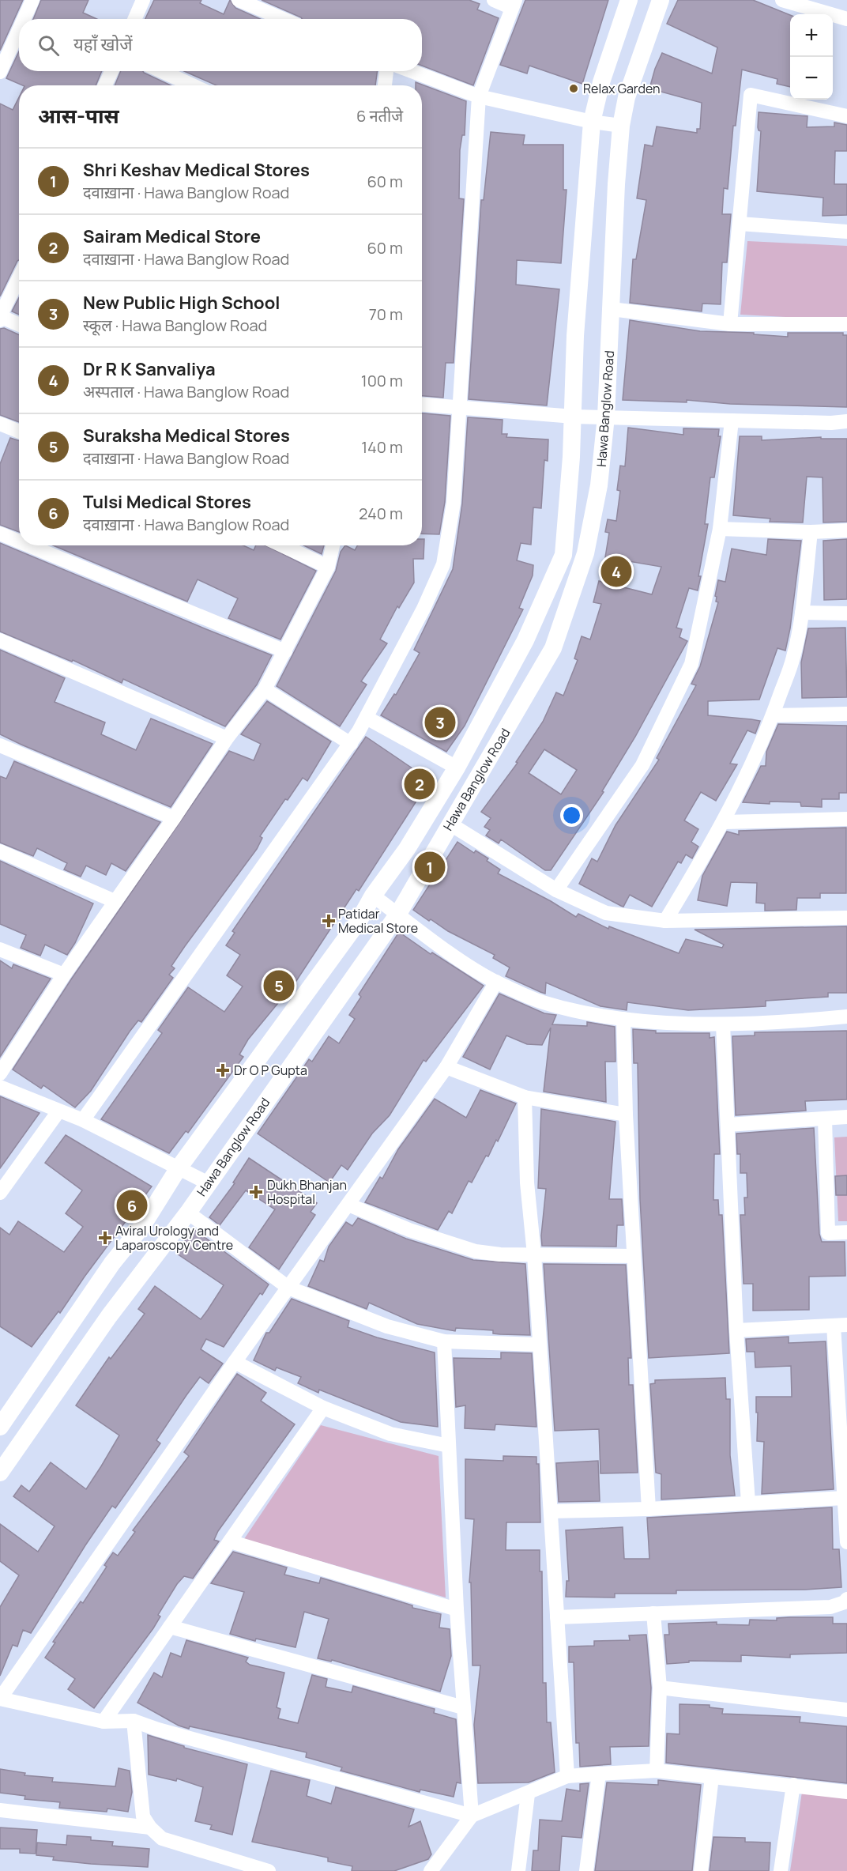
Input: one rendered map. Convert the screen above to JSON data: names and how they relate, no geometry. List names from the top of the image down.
{
  "streets": {
    "street": ["Hawa Banglow Road"]
  },
  "places": {
    "other": ["Relax Garden"],
    "health": [
      "Patidar Medical Store",
      "Dr O P Gupta",
      "Dukh Bhanjan Hospital",
      "Aviral Urology and Laparoscopy Centre"
    ]
  },
  "page": {
    "map_buttons": ["+", "−"],
    "search": "यहाँ खोजें",
    "heading": ["आस-पास", "6 नतीजे"],
    "list": [
      {
        "mark": "1",
        "name": "Shri Keshav Medical Stores",
        "note": "दवाख़ाना · Hawa Banglow Road",
        "value": "60 m"
      },
      {
        "mark": "2",
        "name": "Sairam Medical Store",
        "note": "दवाख़ाना · Hawa Banglow Road",
        "value": "60 m"
      },
      {
        "mark": "3",
        "name": "New Public High School",
        "note": "स्कूल · Hawa Banglow Road",
        "value": "70 m"
      },
      {
        "mark": "4",
        "name": "Dr R K Sanvaliya",
        "note": "अस्पताल · Hawa Banglow Road",
        "value": "100 m"
      },
      {
        "mark": "5",
        "name": "Suraksha Medical Stores",
        "note": "दवाख़ाना · Hawa Banglow Road",
        "value": "140 m"
      },
      {
        "mark": "6",
        "name": "Tulsi Medical Stores",
        "note": "दवाख़ाना · Hawa Banglow Road",
        "value": "240 m"
      }
    ],
    "pins": [
      "4",
      "3",
      "2",
      "1",
      "5",
      "6"
    ]
  }
}
